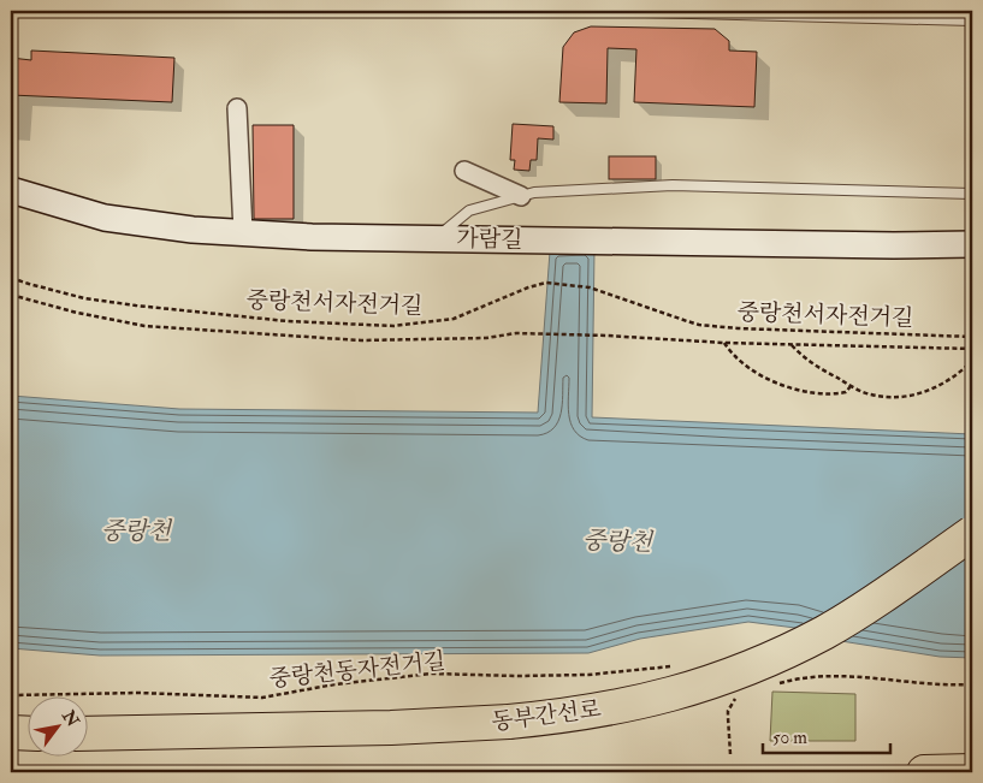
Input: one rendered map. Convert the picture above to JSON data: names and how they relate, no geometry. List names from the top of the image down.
{
  "streets": {
    "highway": ["동부간선로"],
    "street": ["가람길"],
    "path": ["중랑천서자전거길", "중랑천동자전거길"]
  },
  "water": ["중랑천"],
  "scale_bar": "50 m",
  "north": "top right"
}
